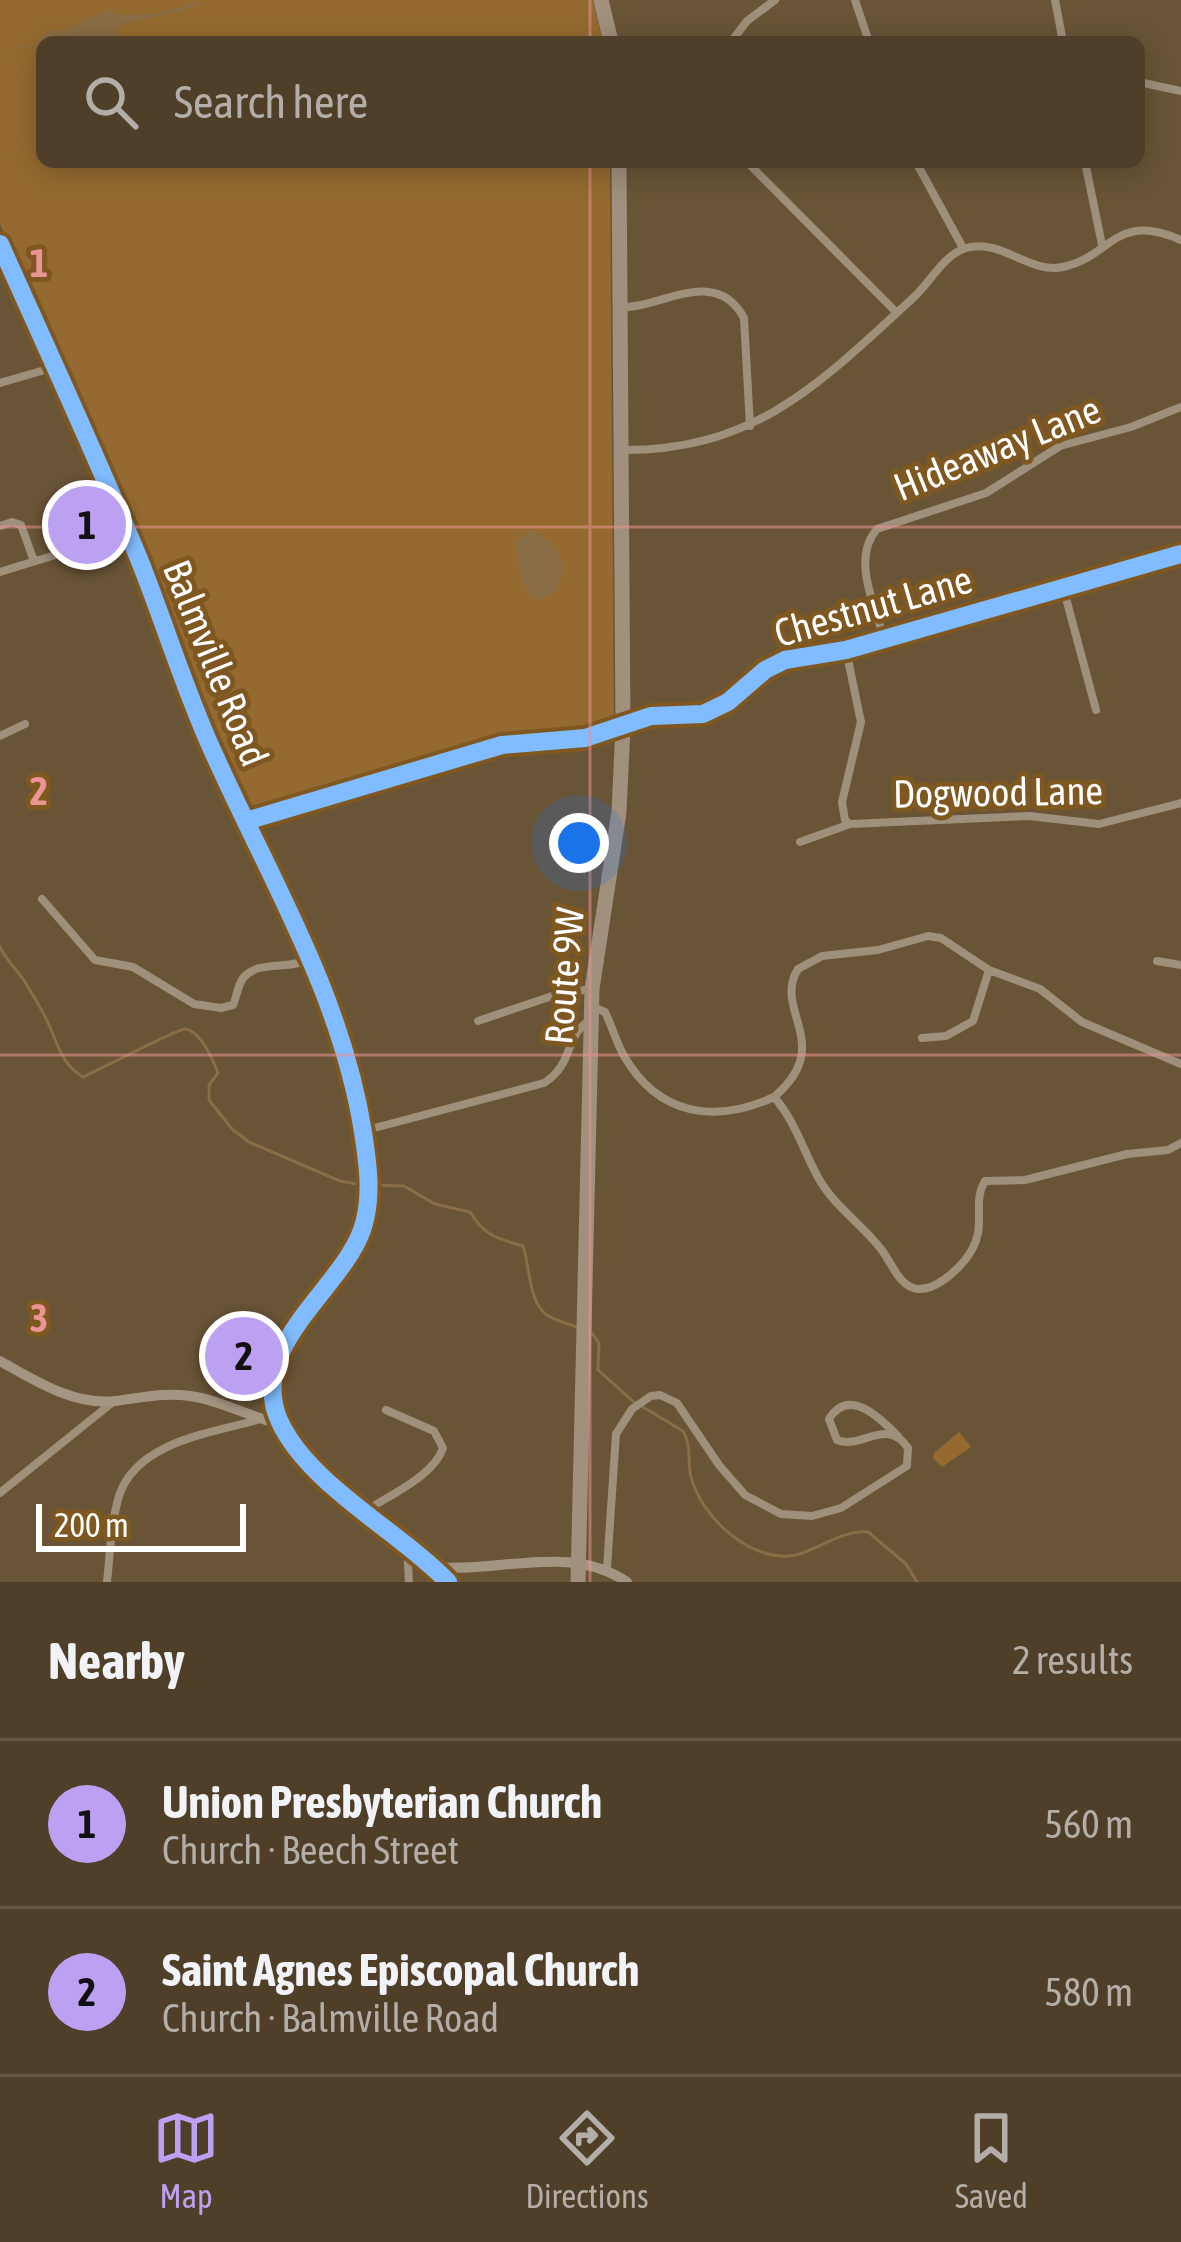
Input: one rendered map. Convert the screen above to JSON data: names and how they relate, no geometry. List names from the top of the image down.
{
  "streets": {
    "highway": ["Route 9W"],
    "street": [
      "Hideaway Lane",
      "Chestnut Lane",
      "Balmville Road",
      "Dogwood Lane"
    ]
  },
  "crossings": [
    ["Hideaway Lane", "Chestnut Lane"],
    ["Chestnut Lane", "Balmville Road"],
    ["Chestnut Lane", "Dogwood Lane"],
    ["Chestnut Lane", "Route 9W"]
  ],
  "scale_bar": "200 m",
  "page": {
    "search": "Search here",
    "pins": ["1", "2"],
    "scale": "200 m",
    "heading": ["Nearby", "2 results"],
    "list": [
      {
        "mark": "1",
        "name": "Union Presbyterian Church",
        "note": "Church · Beech Street",
        "value": "560 m"
      },
      {
        "mark": "2",
        "name": "Saint Agnes Episcopal Church",
        "note": "Church · Balmville Road",
        "value": "580 m"
      }
    ],
    "nav": ["Map", "Directions", "Saved"]
  },
  "grid": {
    "rows": ["1", "2", "3"]
  }
}
